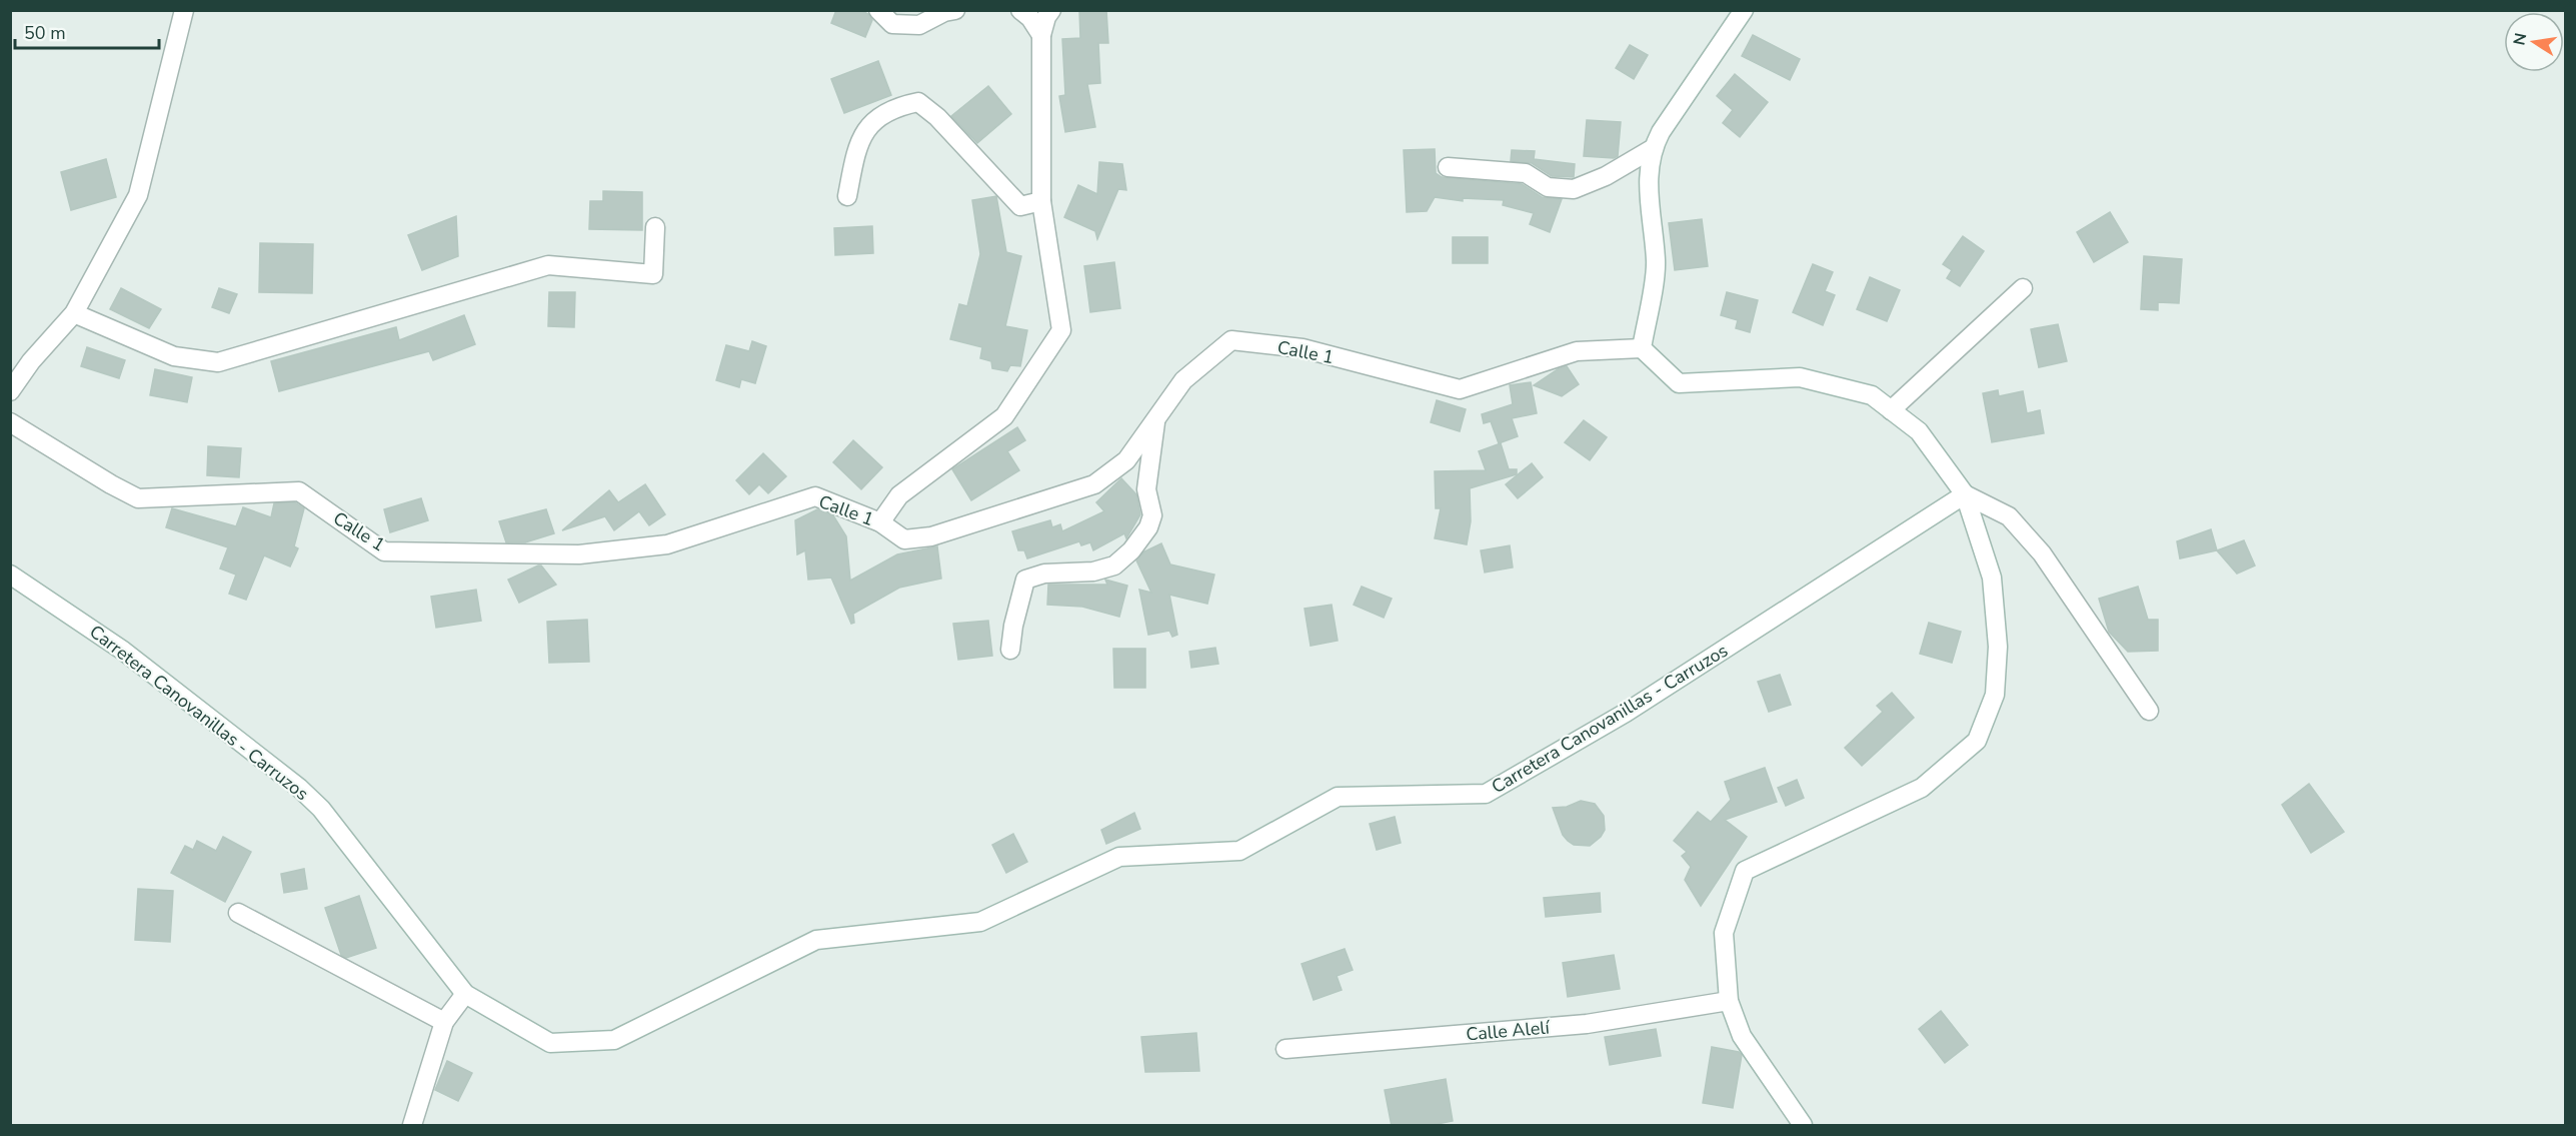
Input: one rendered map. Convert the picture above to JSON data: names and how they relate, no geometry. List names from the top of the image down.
{
  "streets": {
    "street": ["Calle 1", "Carretera Canovanillas - Carruzos", "Calle Alelí"]
  },
  "scale_bar": "50 m",
  "north": "left"
}
